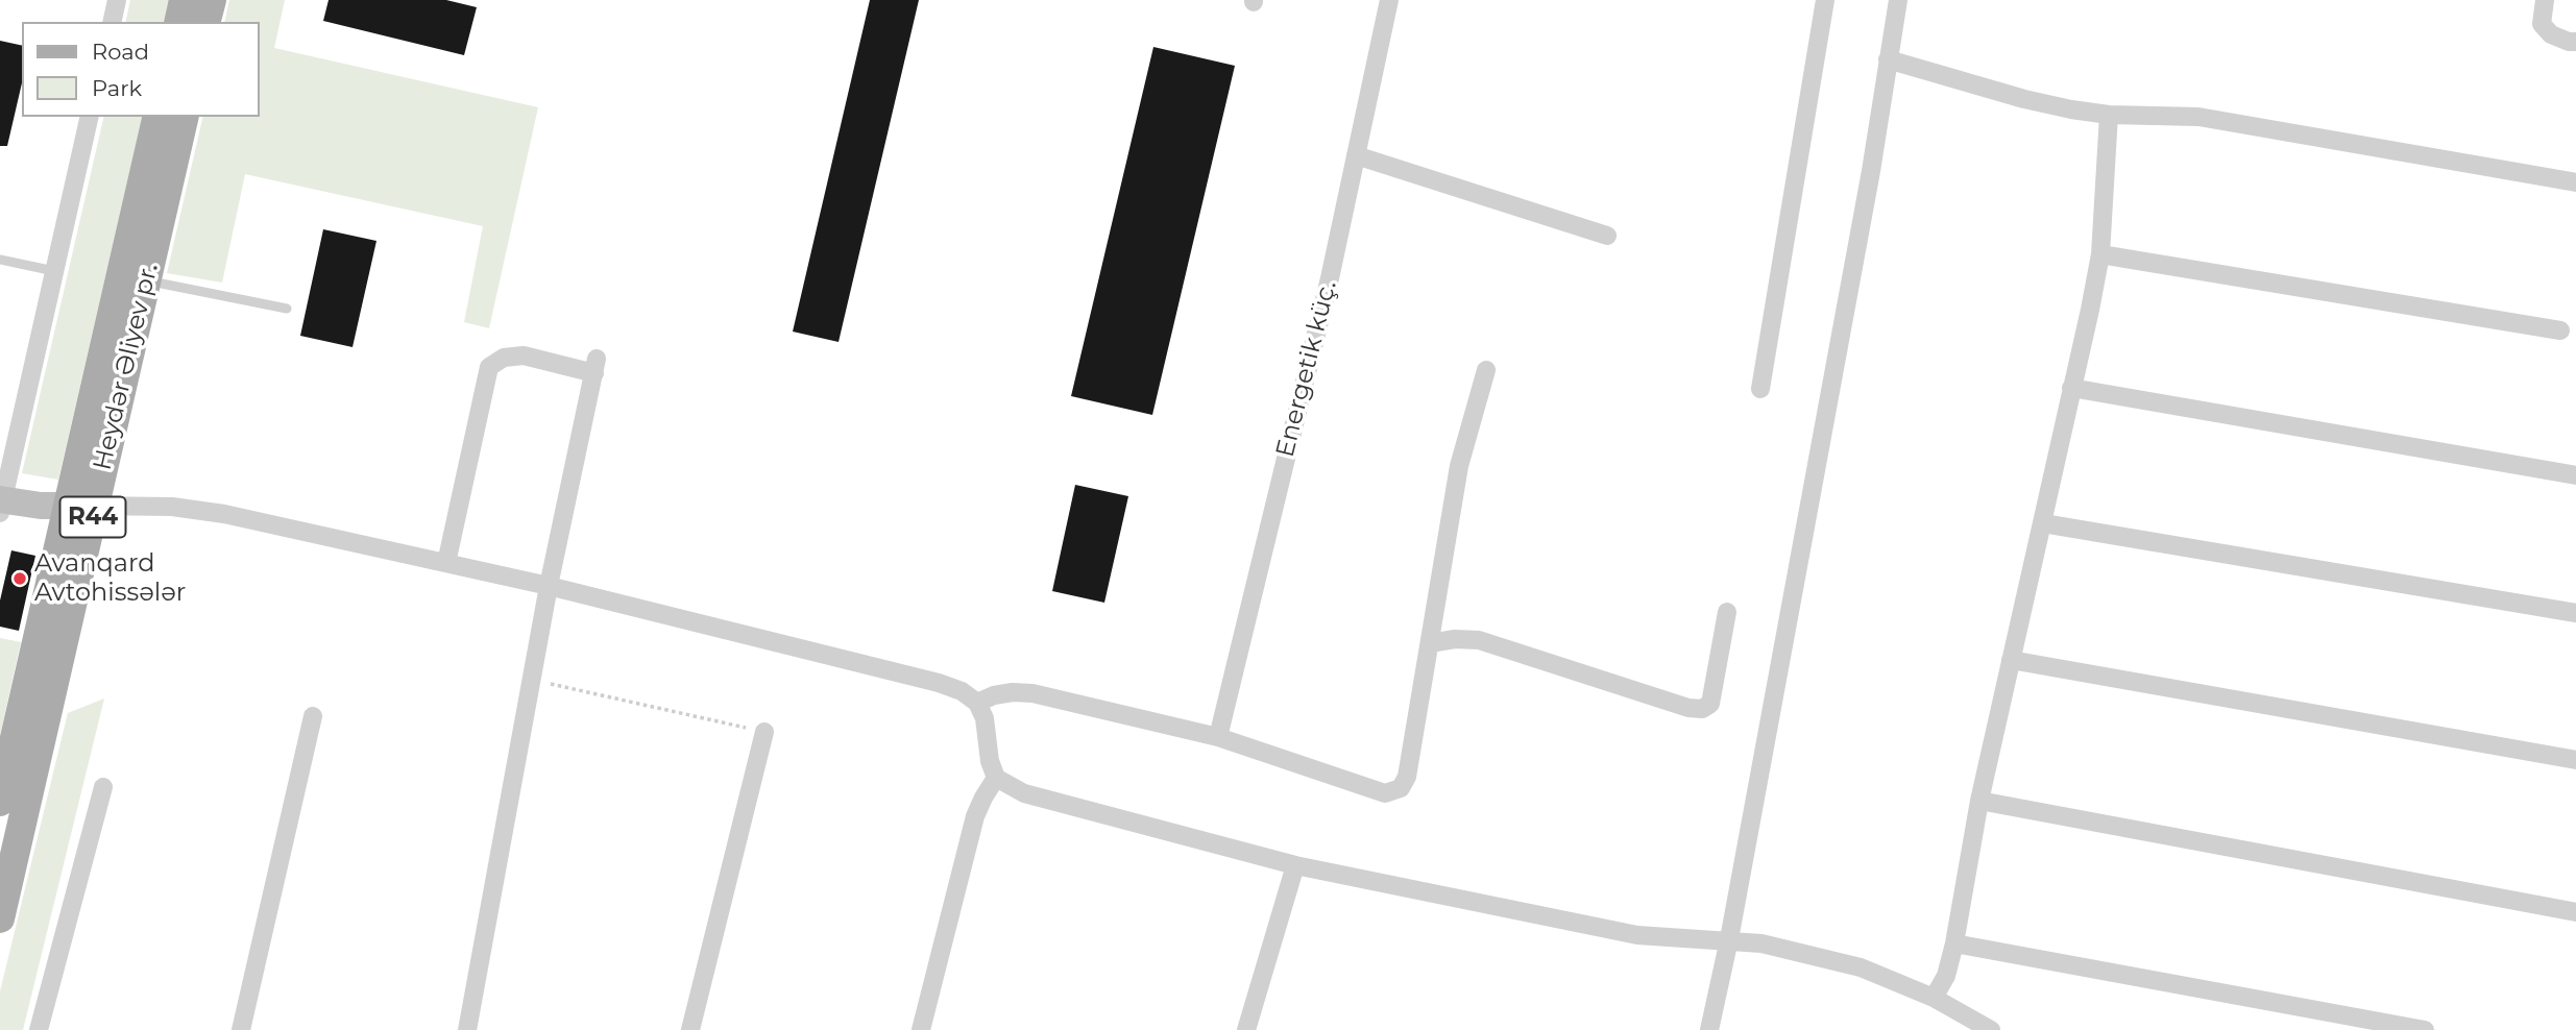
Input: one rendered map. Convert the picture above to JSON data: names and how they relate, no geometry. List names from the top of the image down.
{
  "streets": {
    "main road": ["Heydər Əliyev pr.", "R44"],
    "street": ["Energetik küç."]
  },
  "places": ["Avanqard Avtohissələr"],
  "legend": ["Road", "Park"]
}
